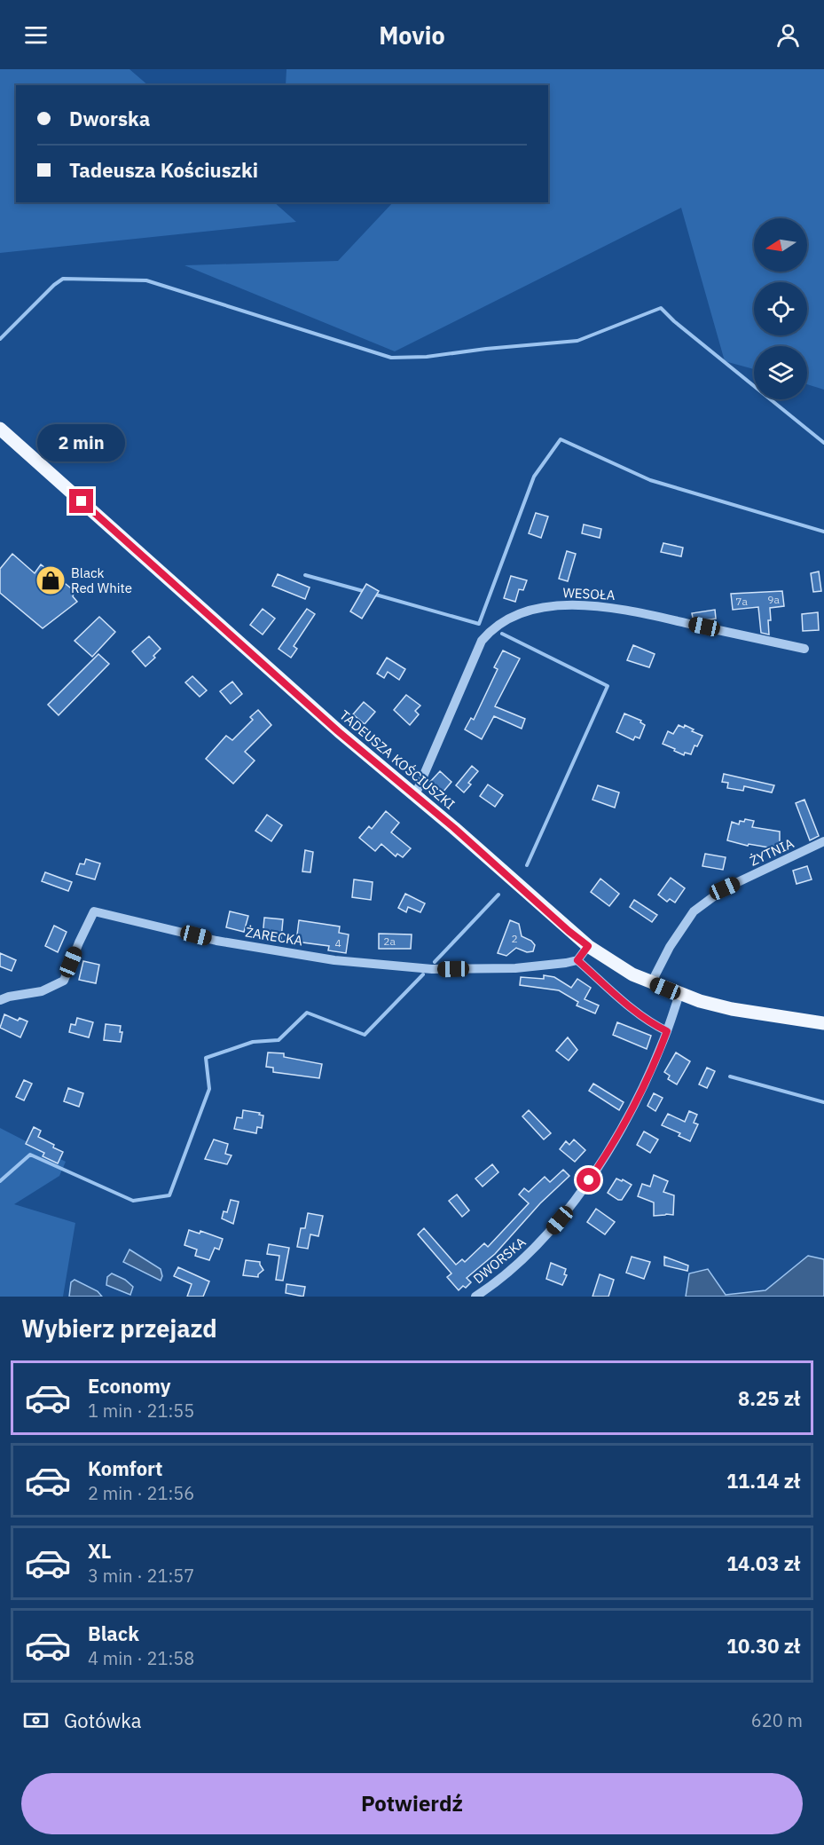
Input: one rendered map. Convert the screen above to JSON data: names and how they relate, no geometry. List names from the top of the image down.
{
  "streets": {
    "main road": ["TADEUSZA KOŚCIUSZKI"],
    "street": [
      "WESOŁA",
      "ŻYTNIA",
      "ŻARECKA",
      "DWORSKA"
    ]
  },
  "crossings": [
    ["WESOŁA", "TADEUSZA KOŚCIUSZKI"],
    ["TADEUSZA KOŚCIUSZKI", "ŻYTNIA"],
    ["TADEUSZA KOŚCIUSZKI", "DWORSKA"]
  ],
  "places": {
    "shop": ["Black Red White"]
  },
  "house_numbers": [
    "9a",
    "7a",
    "2",
    "2a",
    "4"
  ],
  "north": "left",
  "page": {
    "header": "Movio",
    "banner": ["Dworska", "Tadeusza Kościuszki"],
    "bubble": "2 min",
    "heading": "Wybierz przejazd",
    "list": [
      {
        "name": "Economy",
        "note": "1 min · 21:55",
        "value": "8.25 zł"
      },
      {
        "name": "Komfort",
        "note": "2 min · 21:56",
        "value": "11.14 zł"
      },
      {
        "name": "XL",
        "note": "3 min · 21:57",
        "value": "14.03 zł"
      },
      {
        "name": "Black",
        "note": "4 min · 21:58",
        "value": "10.30 zł"
      }
    ],
    "pay": ["Gotówka", "620 m"],
    "buttons": "Potwierdź"
  }
}
